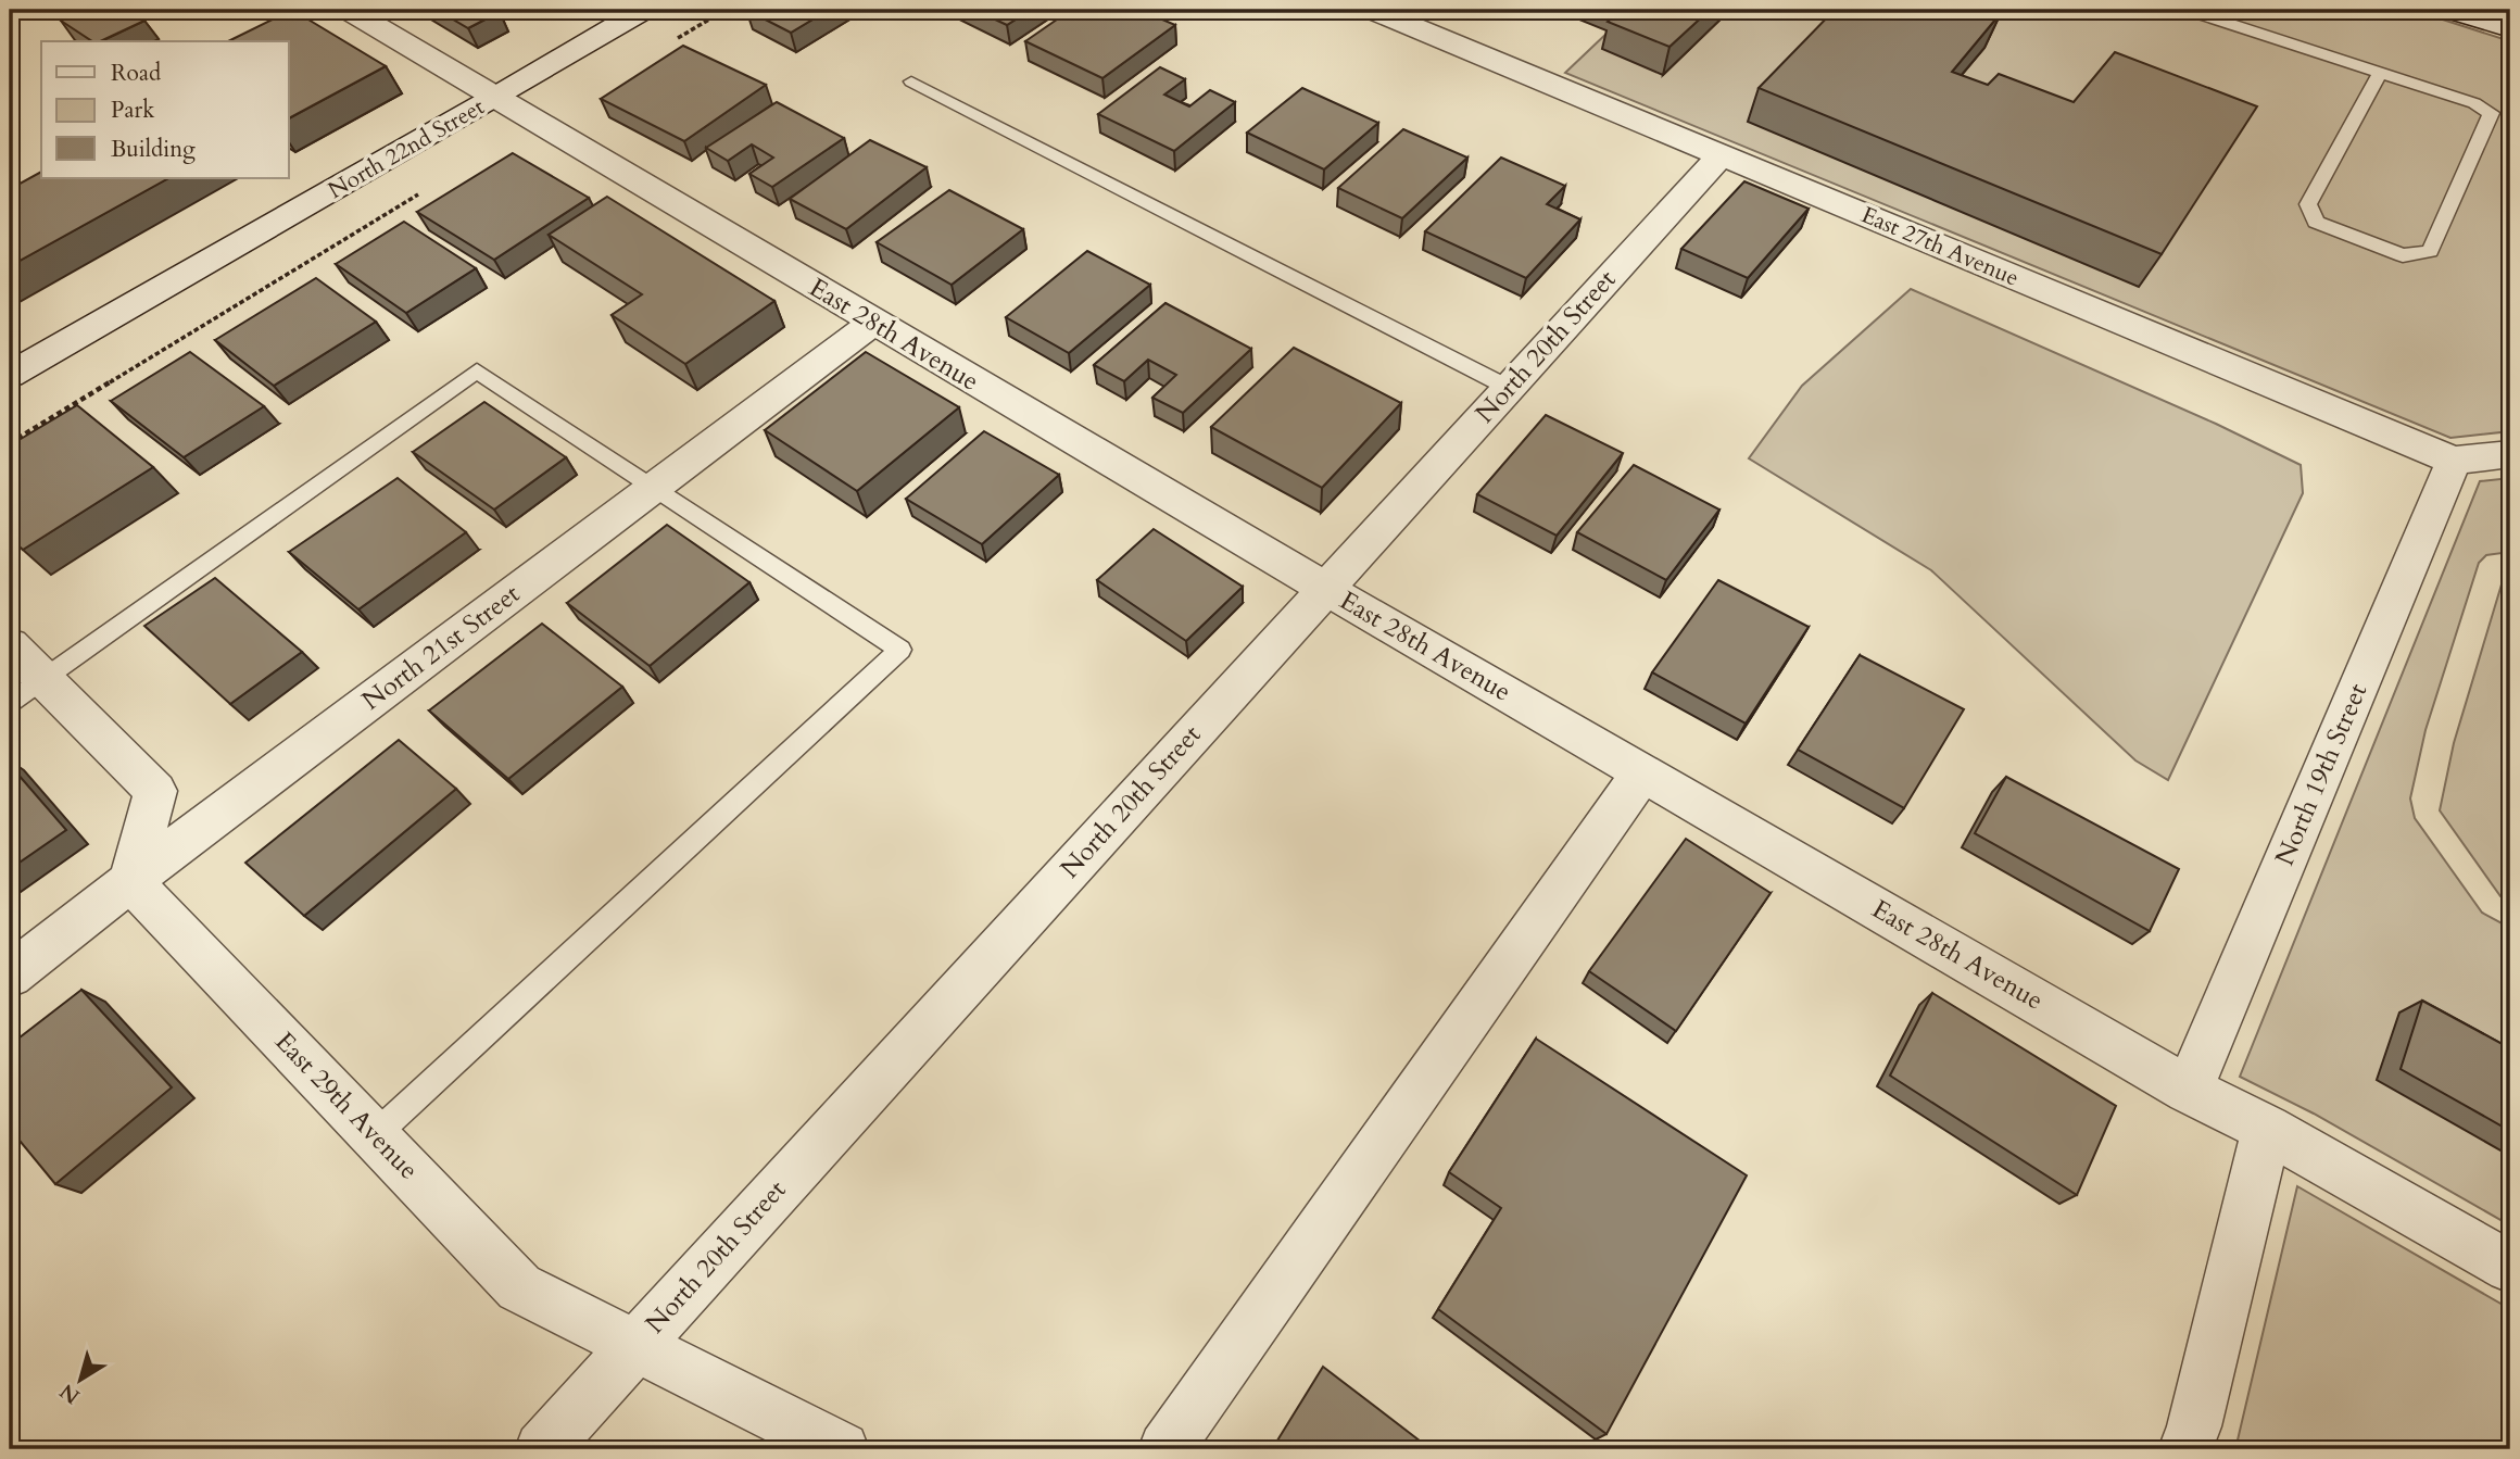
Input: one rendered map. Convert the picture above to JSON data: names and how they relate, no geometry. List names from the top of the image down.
{
  "streets": {
    "street": [
      "North 22nd Street",
      "East 27th Avenue",
      "East 28th Avenue",
      "North 20th Street",
      "North 21st Street",
      "North 19th Street",
      "East 29th Avenue"
    ]
  },
  "crossings": [
    ["North 22nd Street", "East 28th Avenue"],
    ["East 27th Avenue", "North 20th Street"],
    ["East 27th Avenue", "North 19th Street"],
    ["East 28th Avenue", "North 20th Street"],
    ["East 28th Avenue", "North 21st Street"],
    ["East 28th Avenue", "North 19th Street"],
    ["North 20th Street", "East 29th Avenue"],
    ["North 21st Street", "East 29th Avenue"]
  ],
  "legend": ["Road", "Park", "Building"],
  "north": "bottom left"
}
